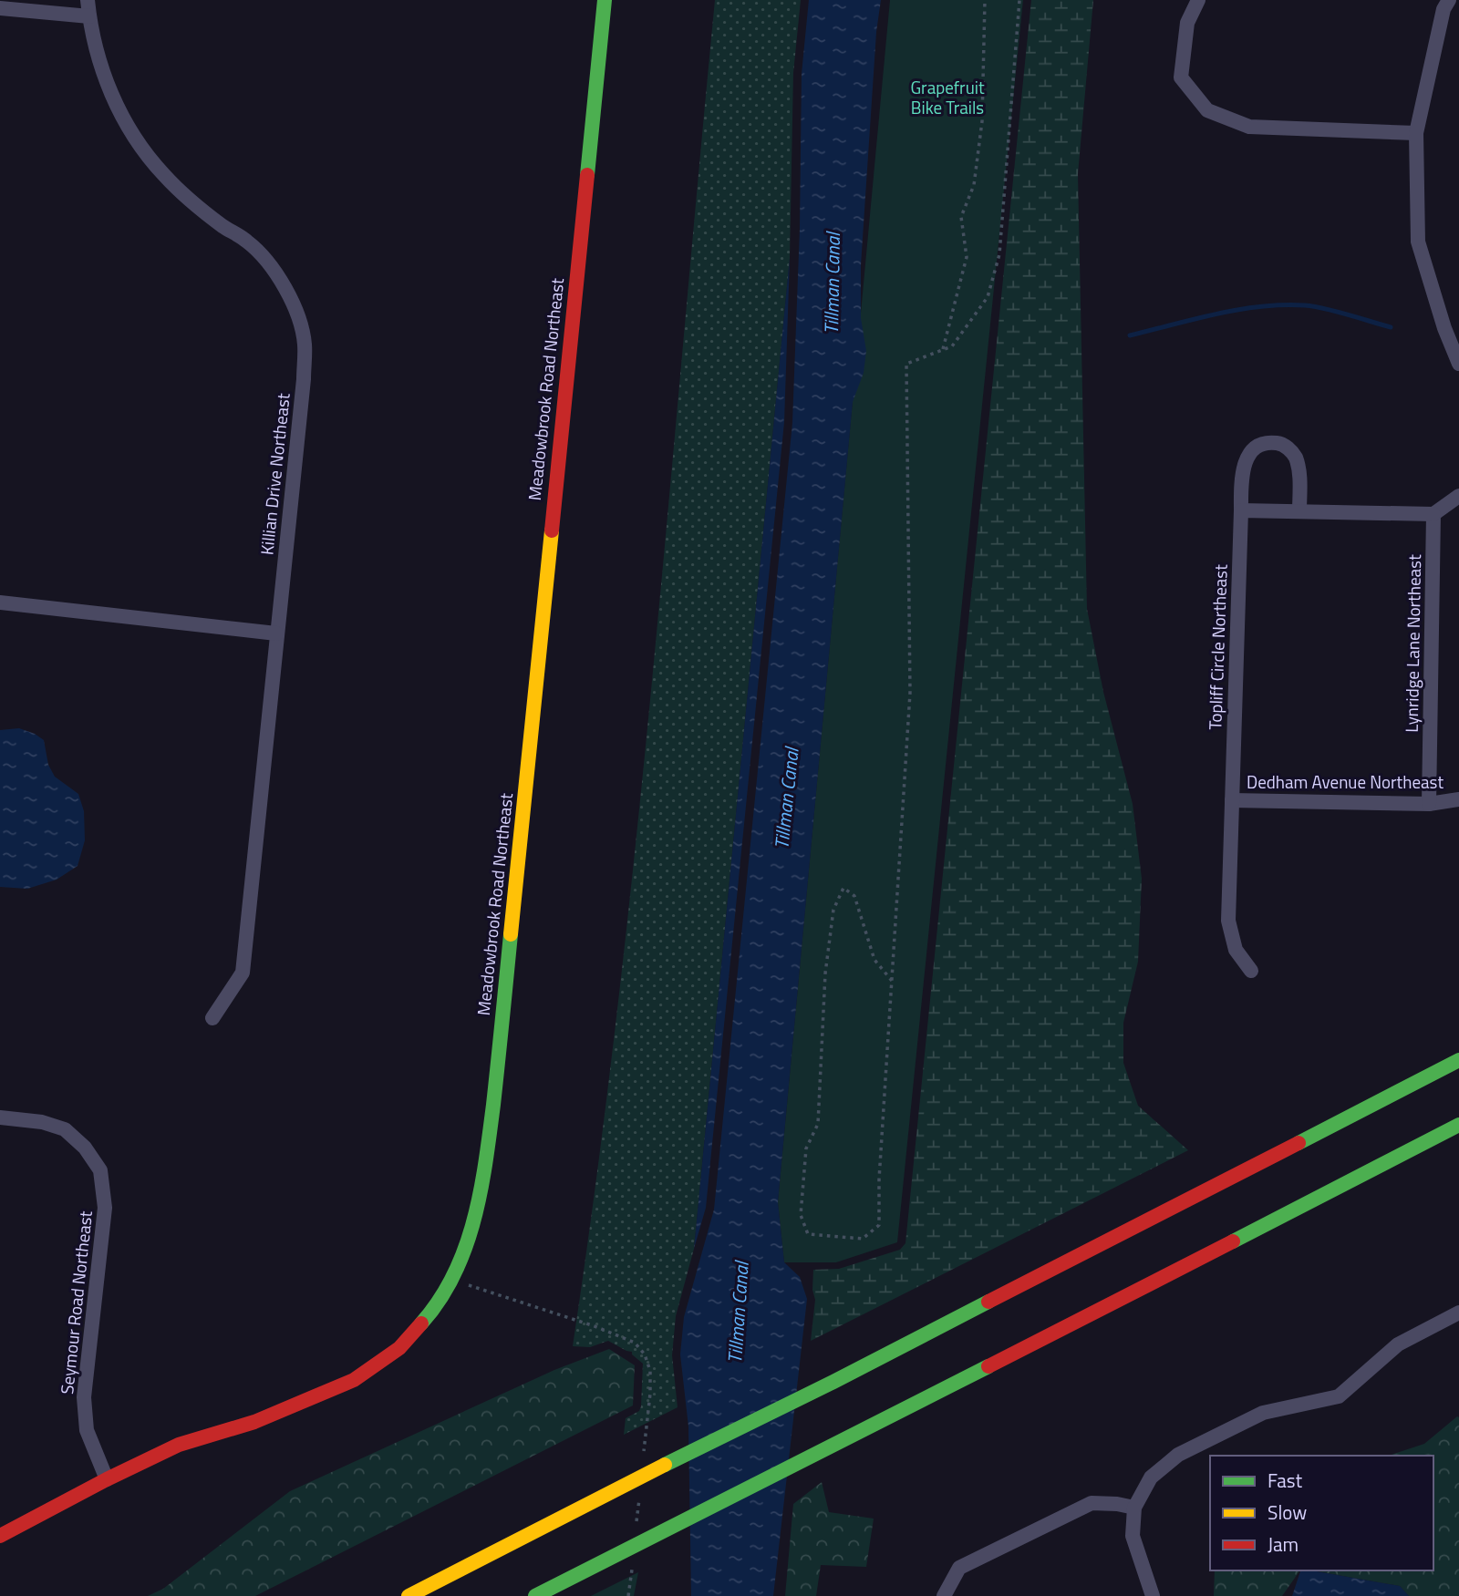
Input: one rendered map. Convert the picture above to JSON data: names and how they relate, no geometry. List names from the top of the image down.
{
  "streets": {
    "main road": ["Meadowbrook Road Northeast"],
    "street": [
      "Killian Drive Northeast",
      "Lynridge Lane Northeast",
      "Topliff Circle Northeast",
      "Dedham Avenue Northeast",
      "Seymour Road Northeast"
    ]
  },
  "crossings": [
    ["Meadowbrook Road Northeast", "Seymour Road Northeast"],
    ["Lynridge Lane Northeast", "Dedham Avenue Northeast"],
    ["Topliff Circle Northeast", "Dedham Avenue Northeast"]
  ],
  "water": ["Tillman Canal"],
  "parks": ["Grapefruit Bike Trails"],
  "legend": ["Fast", "Slow", "Jam"]
}
